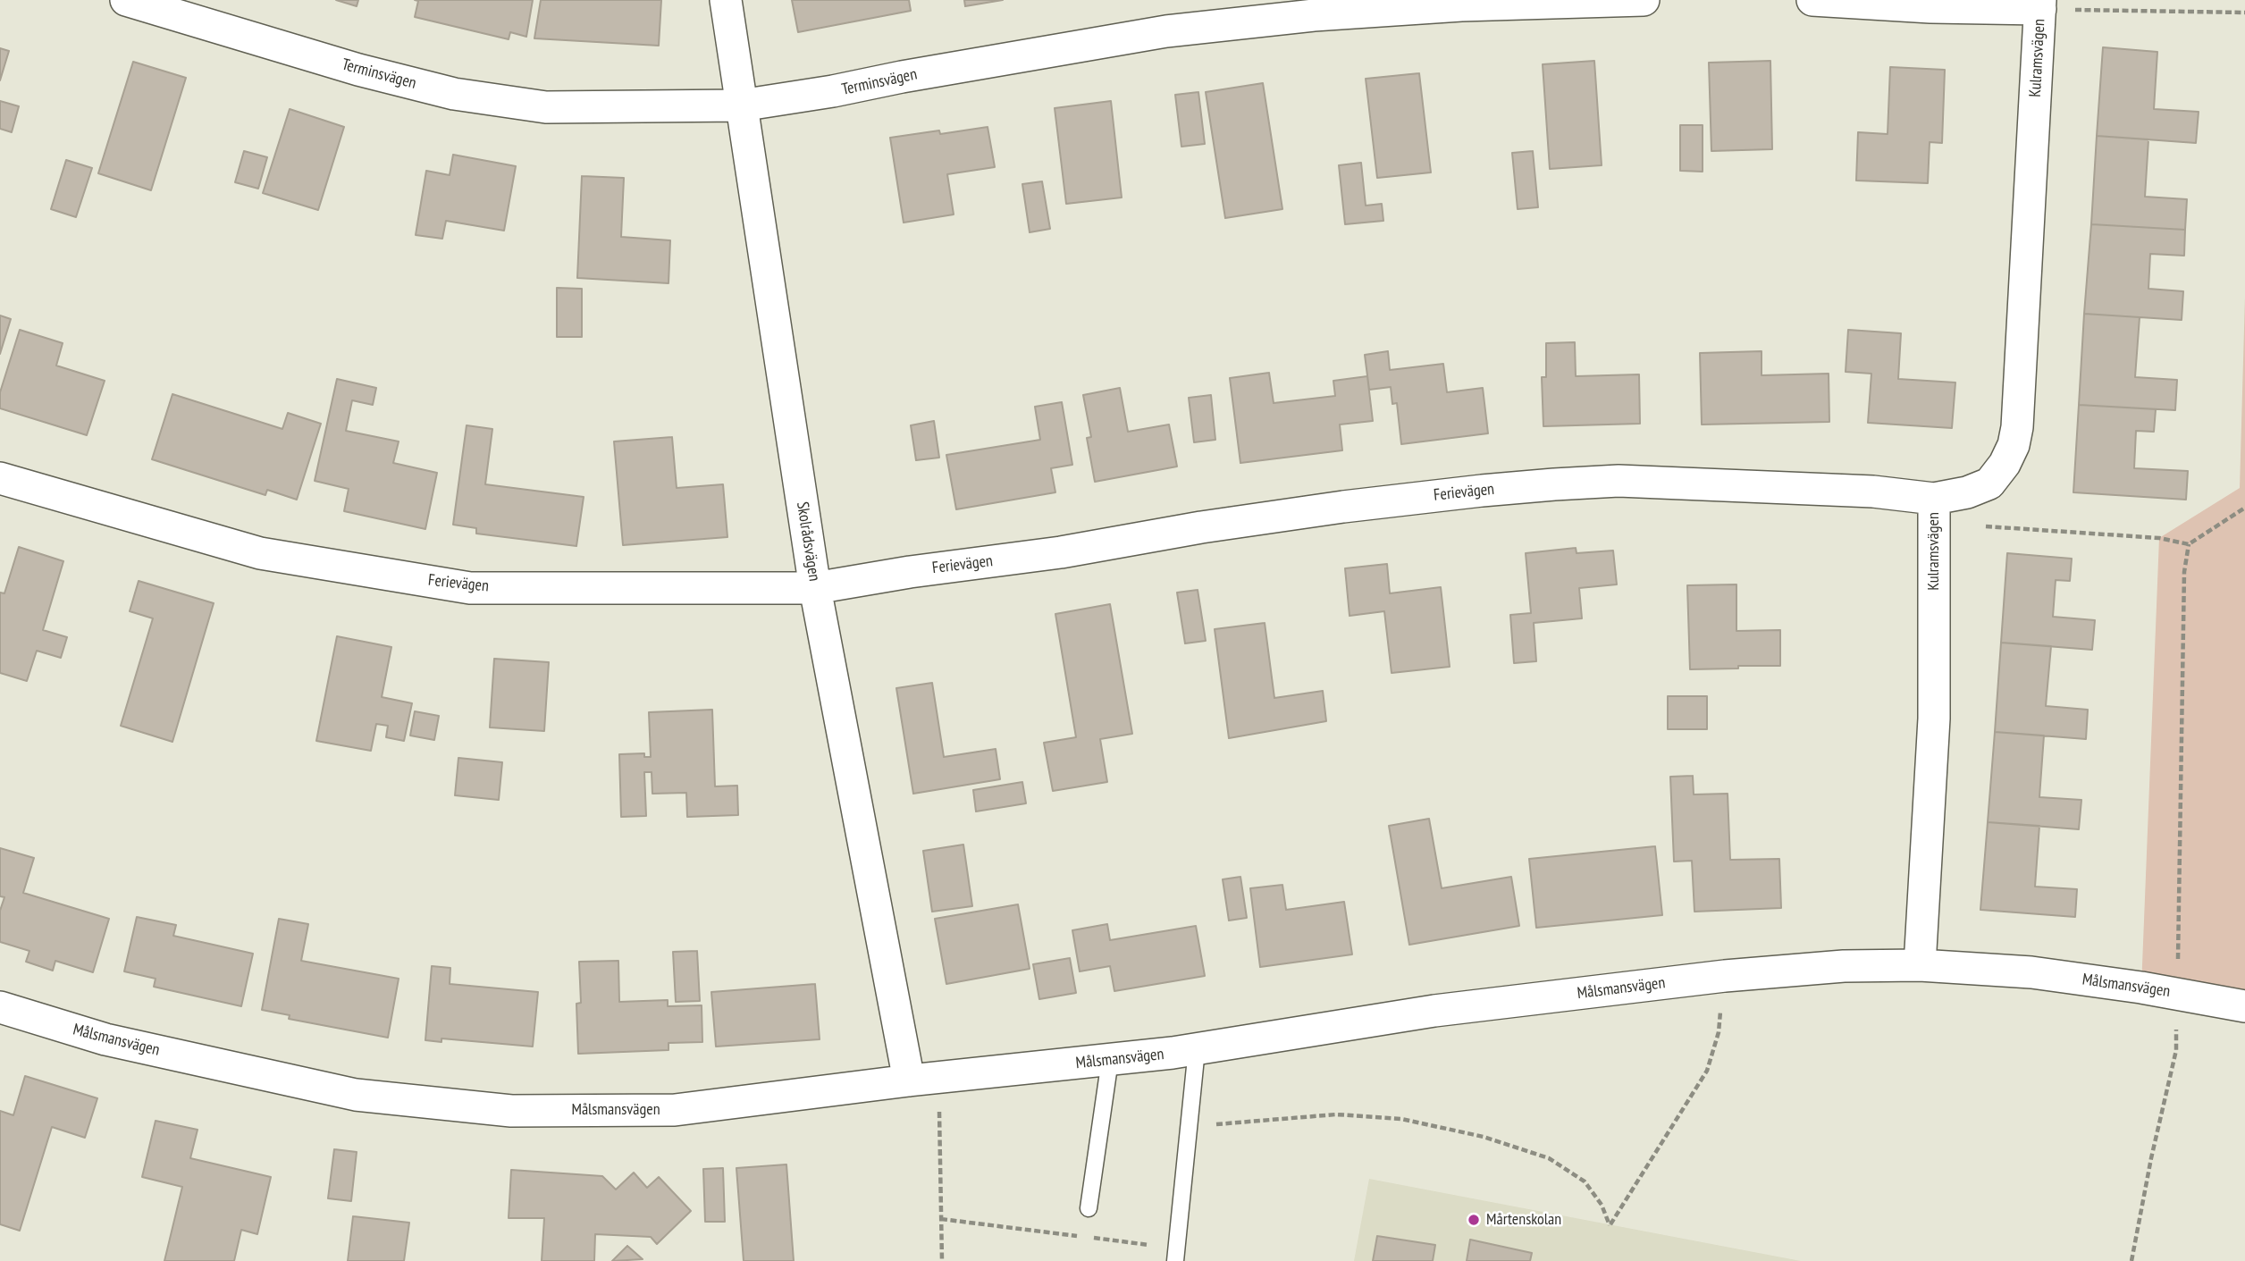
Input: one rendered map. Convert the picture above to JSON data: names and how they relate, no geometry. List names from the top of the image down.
{
  "streets": {
    "street": [
      "Kulramsvägen",
      "Terminsvägen",
      "Ferievägen",
      "Skolrådsvägen",
      "Målsmansvägen"
    ]
  },
  "crossings": [
    ["Kulramsvägen", "Ferievägen"],
    ["Kulramsvägen", "Målsmansvägen"],
    ["Terminsvägen", "Skolrådsvägen"],
    ["Ferievägen", "Skolrådsvägen"],
    ["Skolrådsvägen", "Målsmansvägen"]
  ],
  "places": ["Mårtenskolan"]
}
